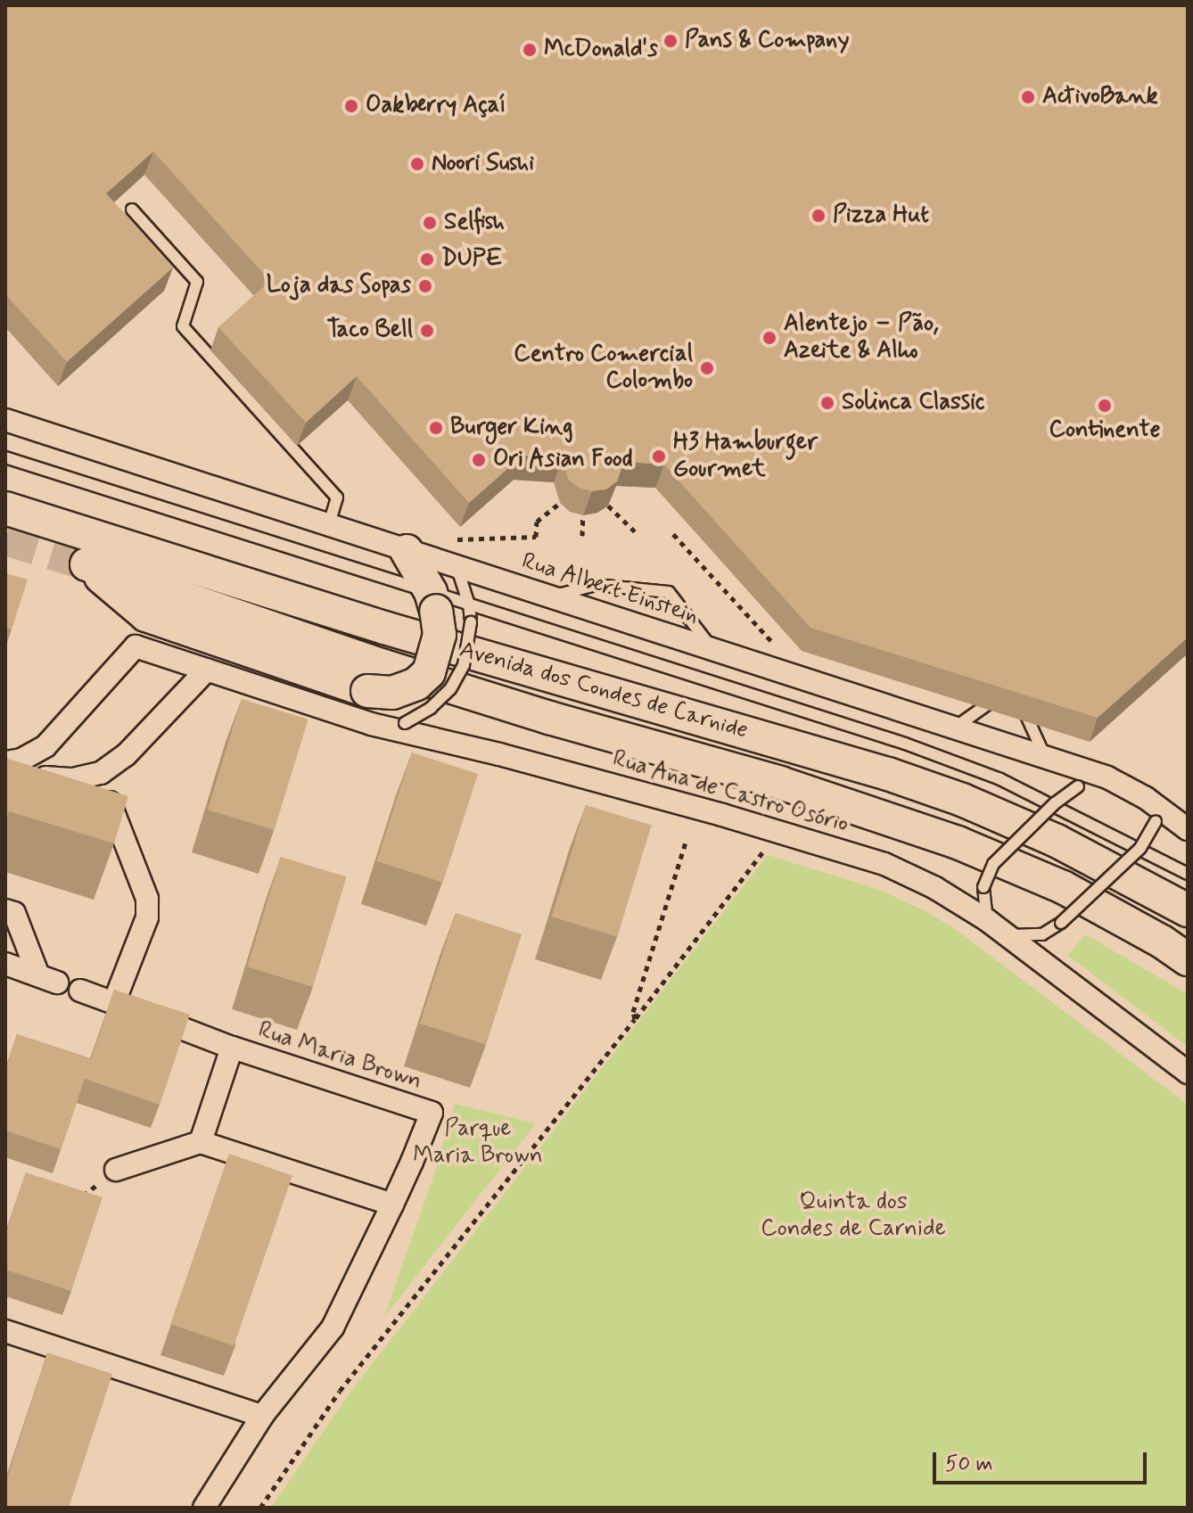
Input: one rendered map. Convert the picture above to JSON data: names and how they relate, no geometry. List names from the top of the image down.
{
  "streets": {
    "main road": ["Avenida dos Condes de Carnide"],
    "street": ["Rua Albert Einstein", "Rua Ana de Castro Osório", "Rua Maria Brown"]
  },
  "parks": ["Parque Maria Brown", "Quinta dos Condes de Carnide"],
  "places": [
    "Pans & Company",
    "McDonald's",
    "ActivoBank",
    "Oakberry Açaí",
    "Noori Sushi",
    "Pizza Hut",
    "Selfish",
    "DUPE",
    "Loja das Sopas",
    "Taco Bell",
    "Alentejo – Pão, Azeite & Alho",
    "Centro Comercial Colombo",
    "Solinca Classic",
    "Continente",
    "Burger King",
    "H3 Hamburger Gourmet",
    "Ori Asian Food"
  ],
  "scale_bar": "50 m"
}
